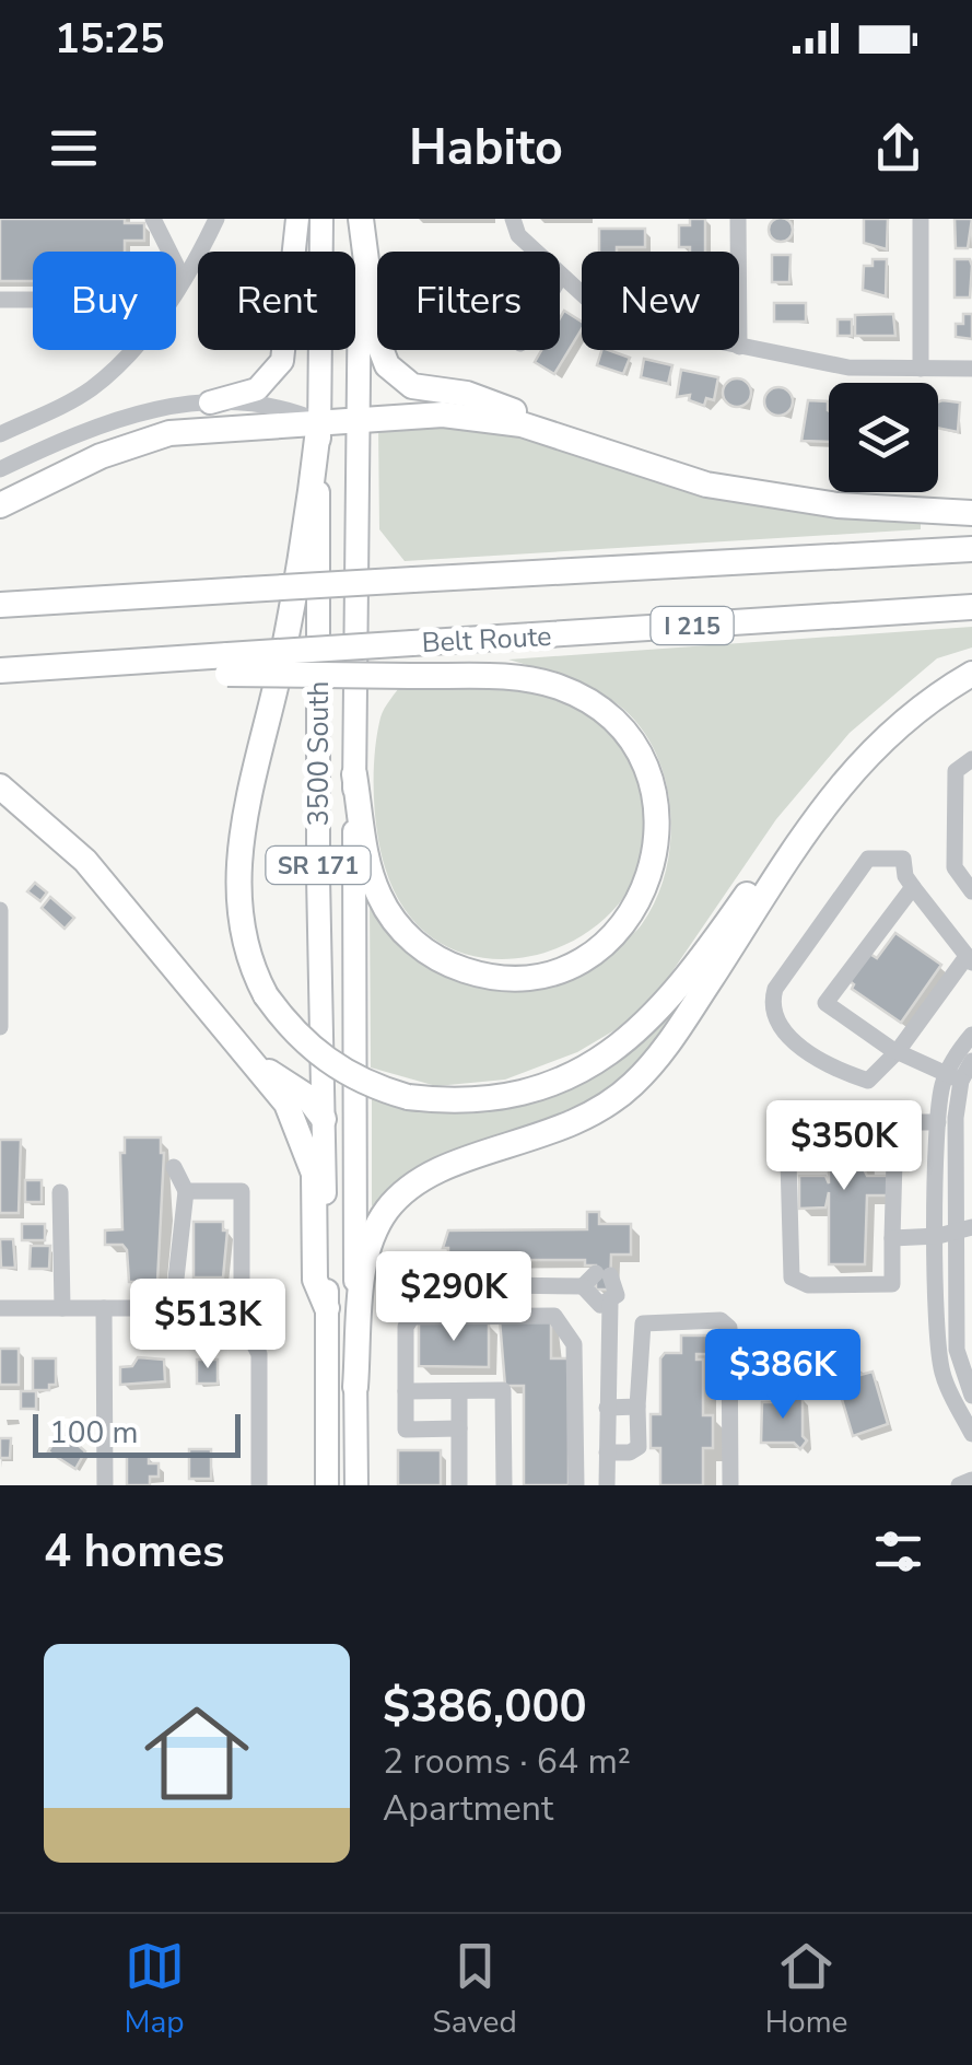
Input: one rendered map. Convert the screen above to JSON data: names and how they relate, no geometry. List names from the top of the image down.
{
  "streets": {
    "highway": ["I 215", "Belt Route"],
    "main road": ["3500 South", "SR 171"]
  },
  "scale_bar": "100 m",
  "page": {
    "status": "15:25",
    "header": "Habito",
    "chip": [
      "Buy",
      "Rent",
      "Filters",
      "New"
    ],
    "price": [
      "$350K",
      "$290K",
      "$513K",
      "$386K"
    ],
    "scale": "100 m",
    "heading": "4 homes",
    "list": [
      {
        "name": "$386,000",
        "note": "2 rooms · 64 m² · Apartment"
      }
    ],
    "tabs": ["Map", "Saved", "Home"]
  }
}
